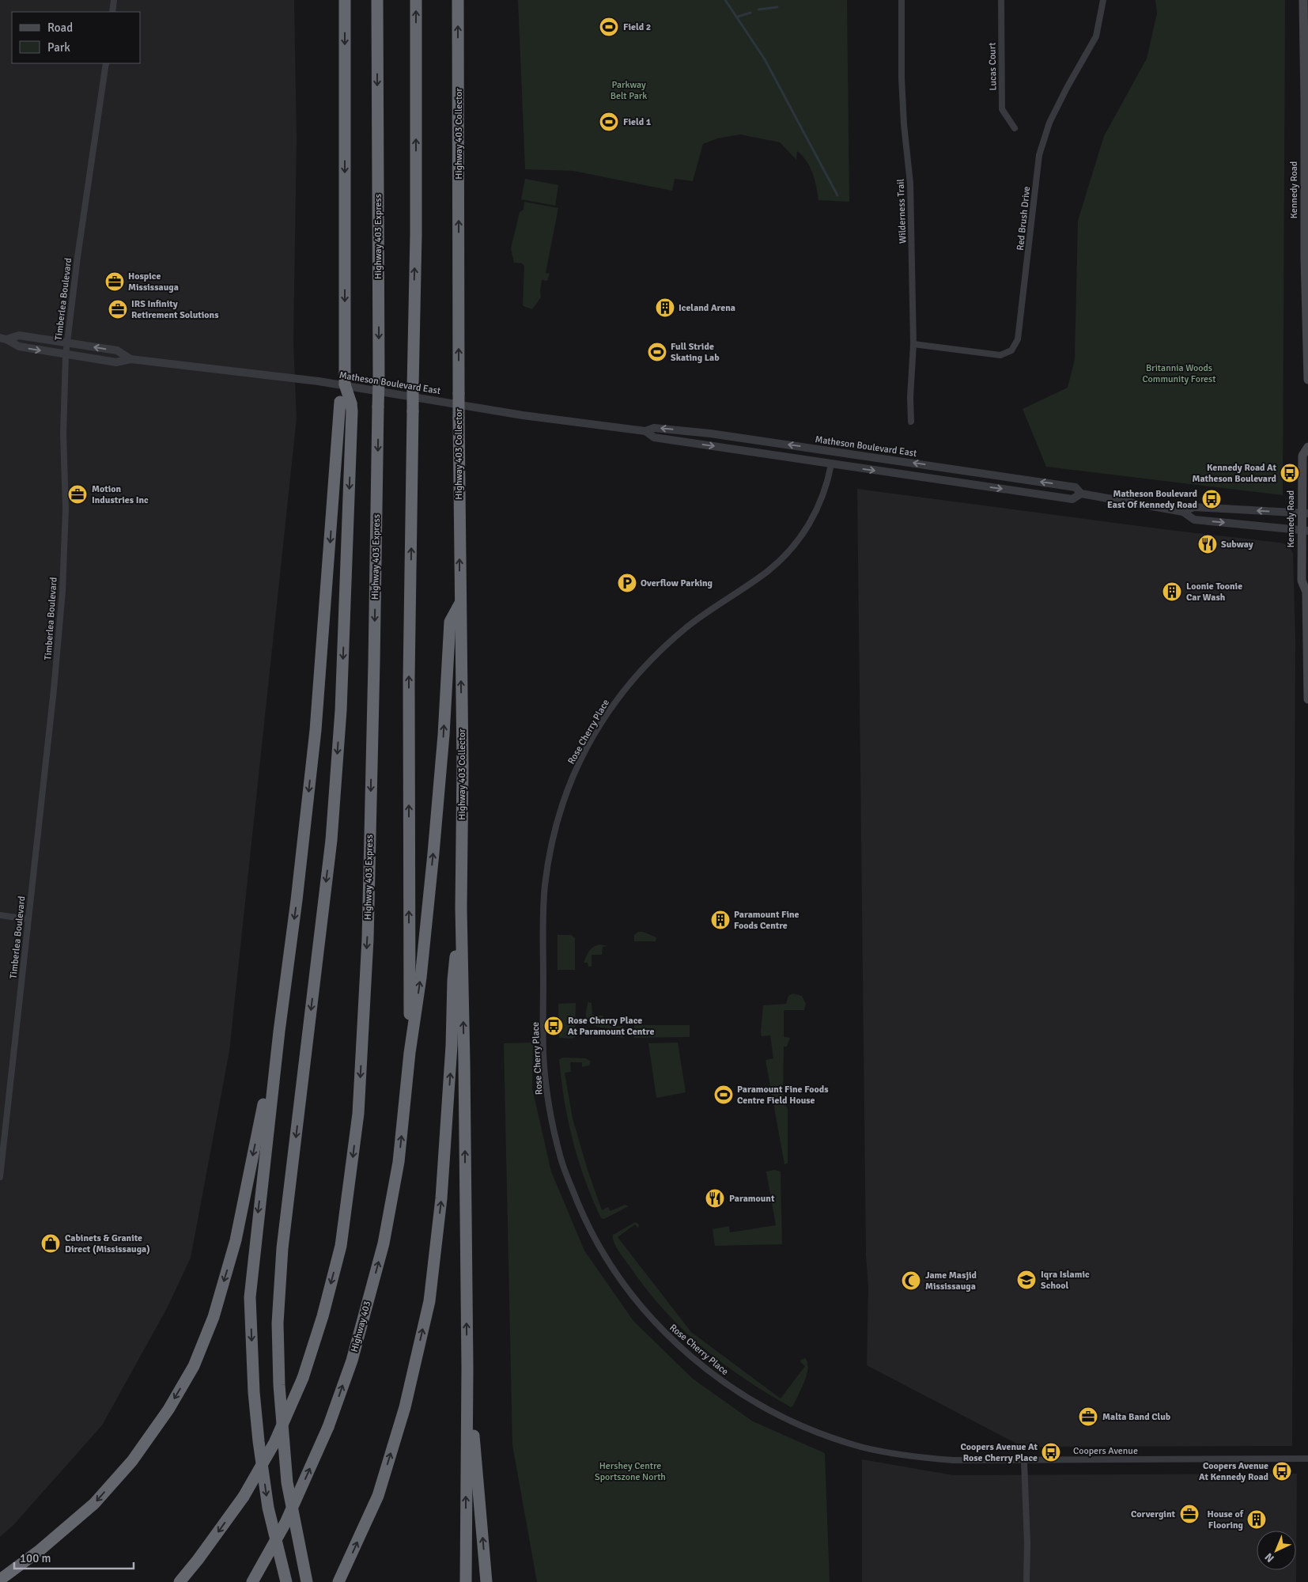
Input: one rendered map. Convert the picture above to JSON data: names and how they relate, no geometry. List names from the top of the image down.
{
  "streets": {
    "highway": ["Highway 403 Collector", "Highway 403 Express", "Highway 403"],
    "main road": ["Kennedy Road"],
    "street": [
      "Lucas Court",
      "Wilderness Trail",
      "Red Brush Drive",
      "Timberlea Boulevard",
      "Matheson Boulevard East",
      "Rose Cherry Place",
      "Coopers Avenue"
    ]
  },
  "crossings": [
    ["Kennedy Road", "Matheson Boulevard East"],
    ["Wilderness Trail", "Red Brush Drive"],
    ["Timberlea Boulevard", "Matheson Boulevard East"],
    ["Matheson Boulevard East", "Rose Cherry Place"],
    ["Rose Cherry Place", "Coopers Avenue"]
  ],
  "parks": ["Parkway Belt Park", "Britannia Woods Community Forest", "Hershey Centre Sportszone North"],
  "places": {
    "sports": [
      "Field 2",
      "Field 1",
      "Full Stride Skating Lab",
      "Paramount Fine Foods Centre Field House"
    ],
    "office": [
      "Hospice Mississauga",
      "IRS Infinity Retirement Solutions",
      "Motion Industries Inc",
      "Malta Band Club",
      "Corvergint"
    ],
    "building": [
      "Iceland Arena",
      "Loonie Toonie Car Wash",
      "Paramount Fine Foods Centre",
      "House of Flooring"
    ],
    "bus stop": [
      "Kennedy Road At Matheson Boulevard",
      "Matheson Boulevard East Of Kennedy Road",
      "Rose Cherry Place At Paramount Centre",
      "Coopers Avenue At Rose Cherry Place",
      "Coopers Avenue At Kennedy Road"
    ],
    "restaurant": ["Subway", "Paramount"],
    "parking": ["Overflow Parking"],
    "shop": ["Cabinets & Granite Direct (Mississauga)"],
    "school or university": ["Iqra Islamic School"],
    "mosque": ["Jame Masjid Mississauga"]
  },
  "legend": ["Road", "Park"],
  "scale_bar": "100 m",
  "north": "bottom left"
}
